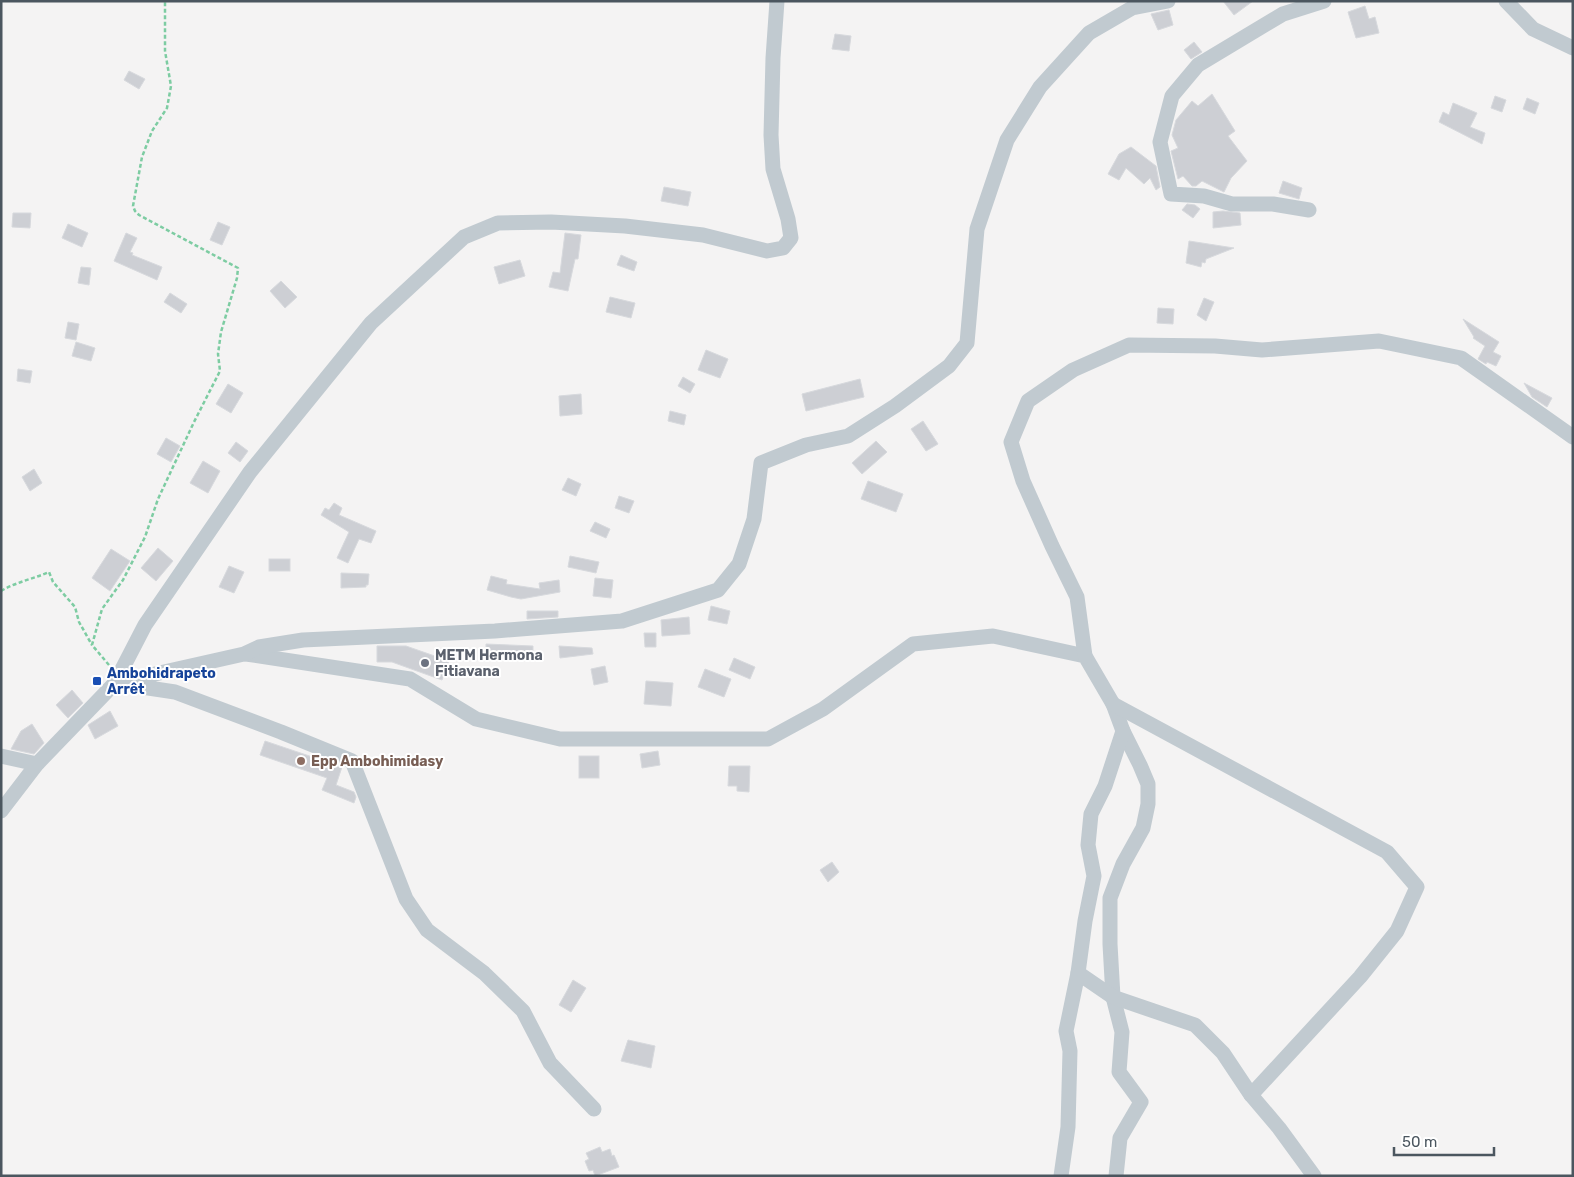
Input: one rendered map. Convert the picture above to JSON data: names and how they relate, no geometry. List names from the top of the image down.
{
  "places": {
    "other": ["METM Hermona Fitiavana", "Epp Ambohimidasy"],
    "transit": ["Ambohidrapeto Arrêt"]
  },
  "scale_bar": "50 m"
}
